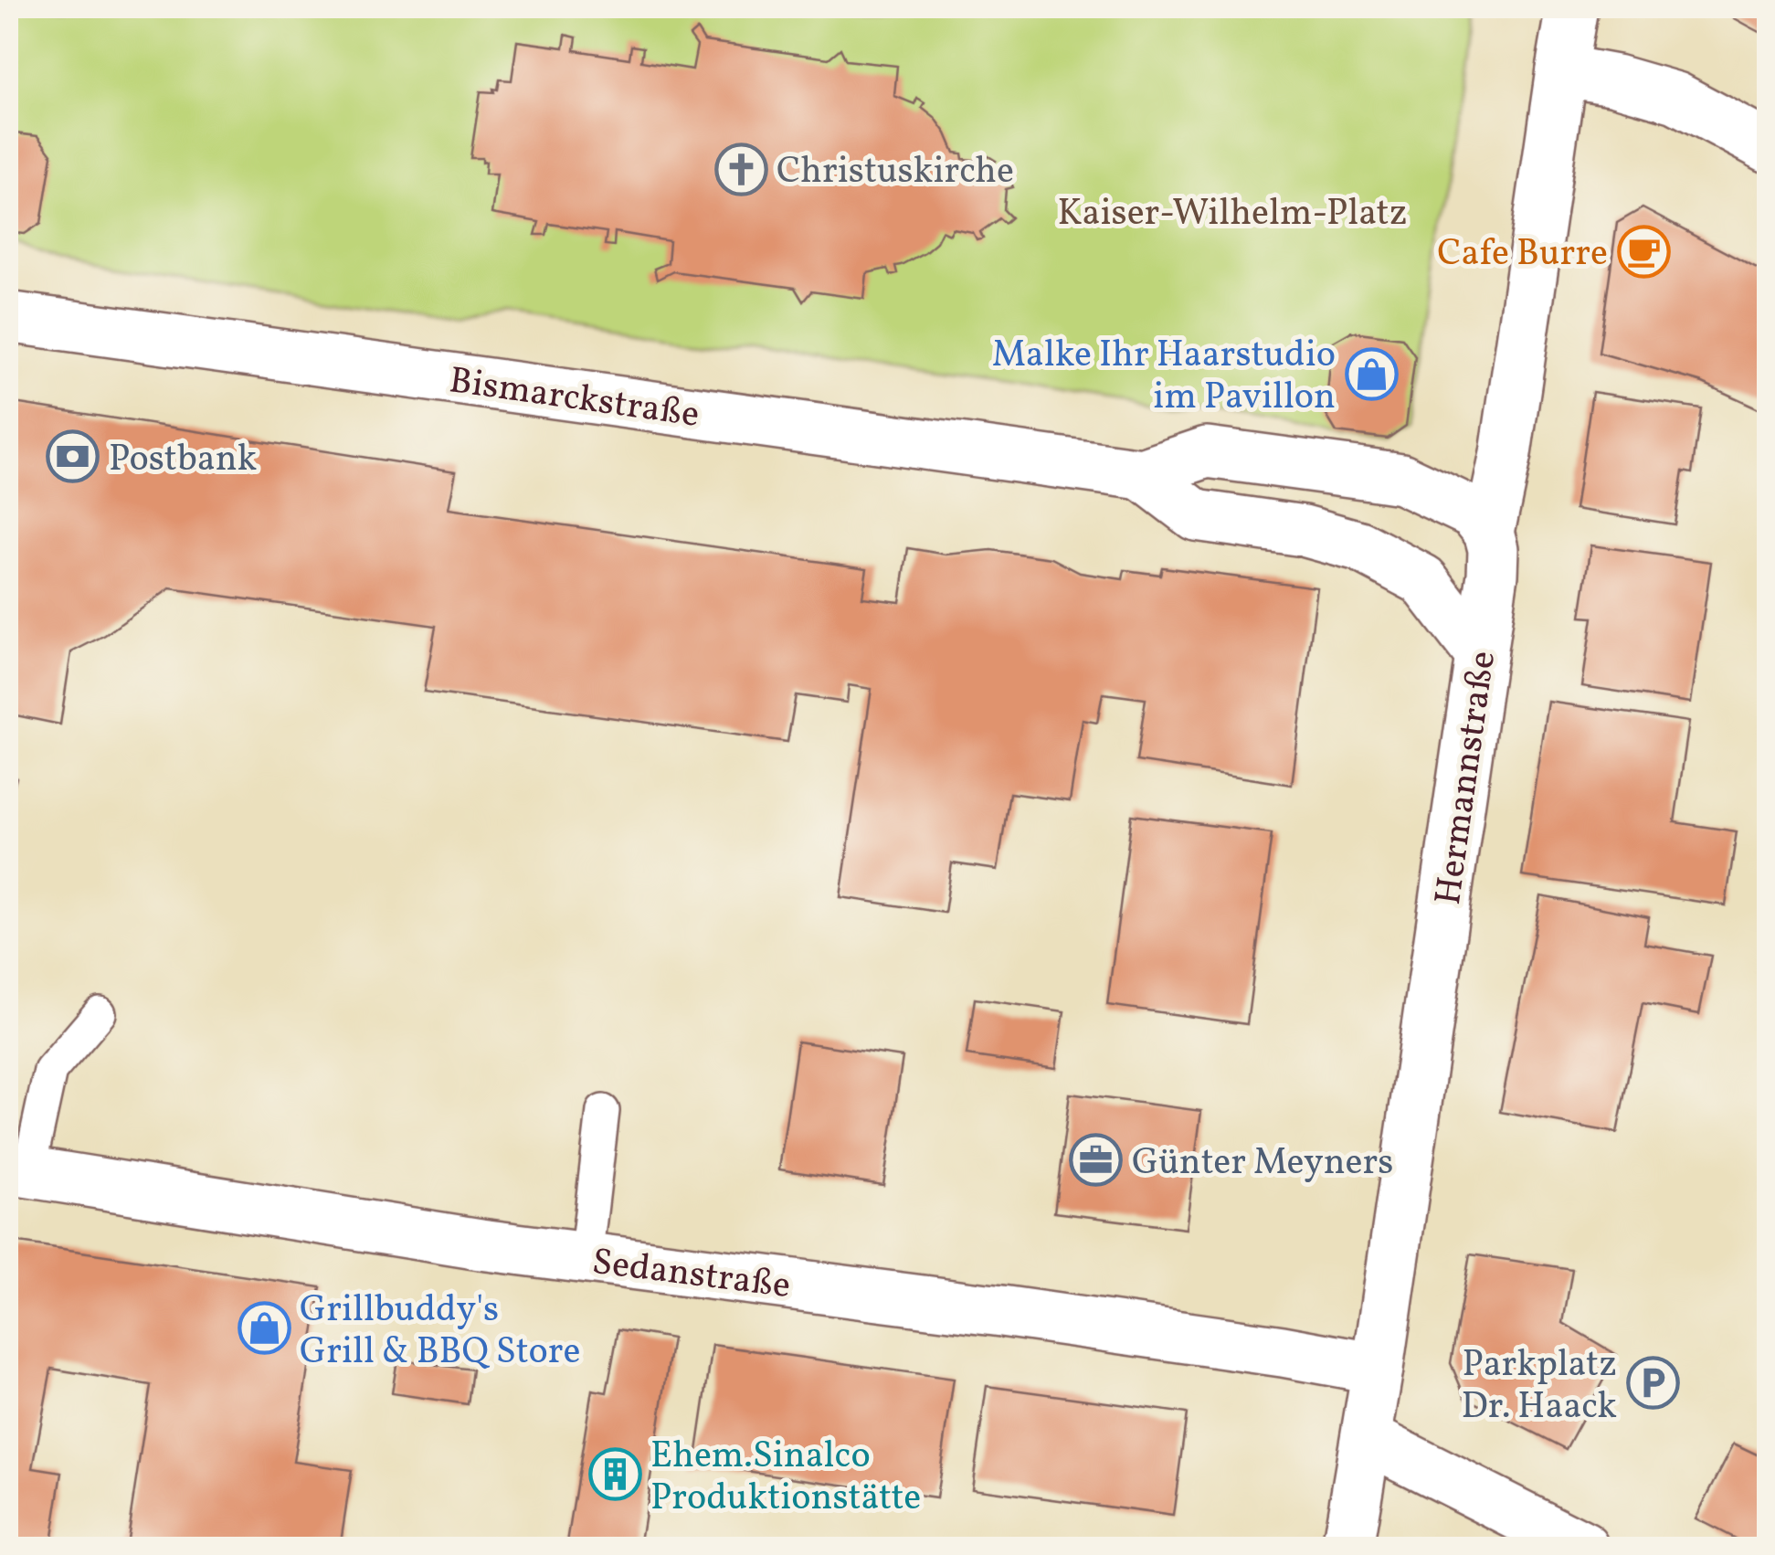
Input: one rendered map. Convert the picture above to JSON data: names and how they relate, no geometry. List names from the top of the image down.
{
  "streets": {
    "street": ["Bismarckstraße", "Hermannstraße", "Sedanstraße"]
  },
  "crossings": [
    ["Bismarckstraße", "Hermannstraße"],
    ["Hermannstraße", "Sedanstraße"]
  ],
  "parks": ["Kaiser-Wilhelm-Platz"],
  "places": {
    "church": ["Christuskirche"],
    "cafe": ["Cafe Burre"],
    "shop": ["Malke Ihr Haarstudio im Pavillon", "Grillbuddy's Grill & BBQ Store"],
    "bank": ["Postbank"],
    "office": ["Günter Meyners"],
    "parking": ["Parkplatz Dr. Haack"],
    "building": ["Ehem.Sinalco Produktionstätte"]
  }
}
